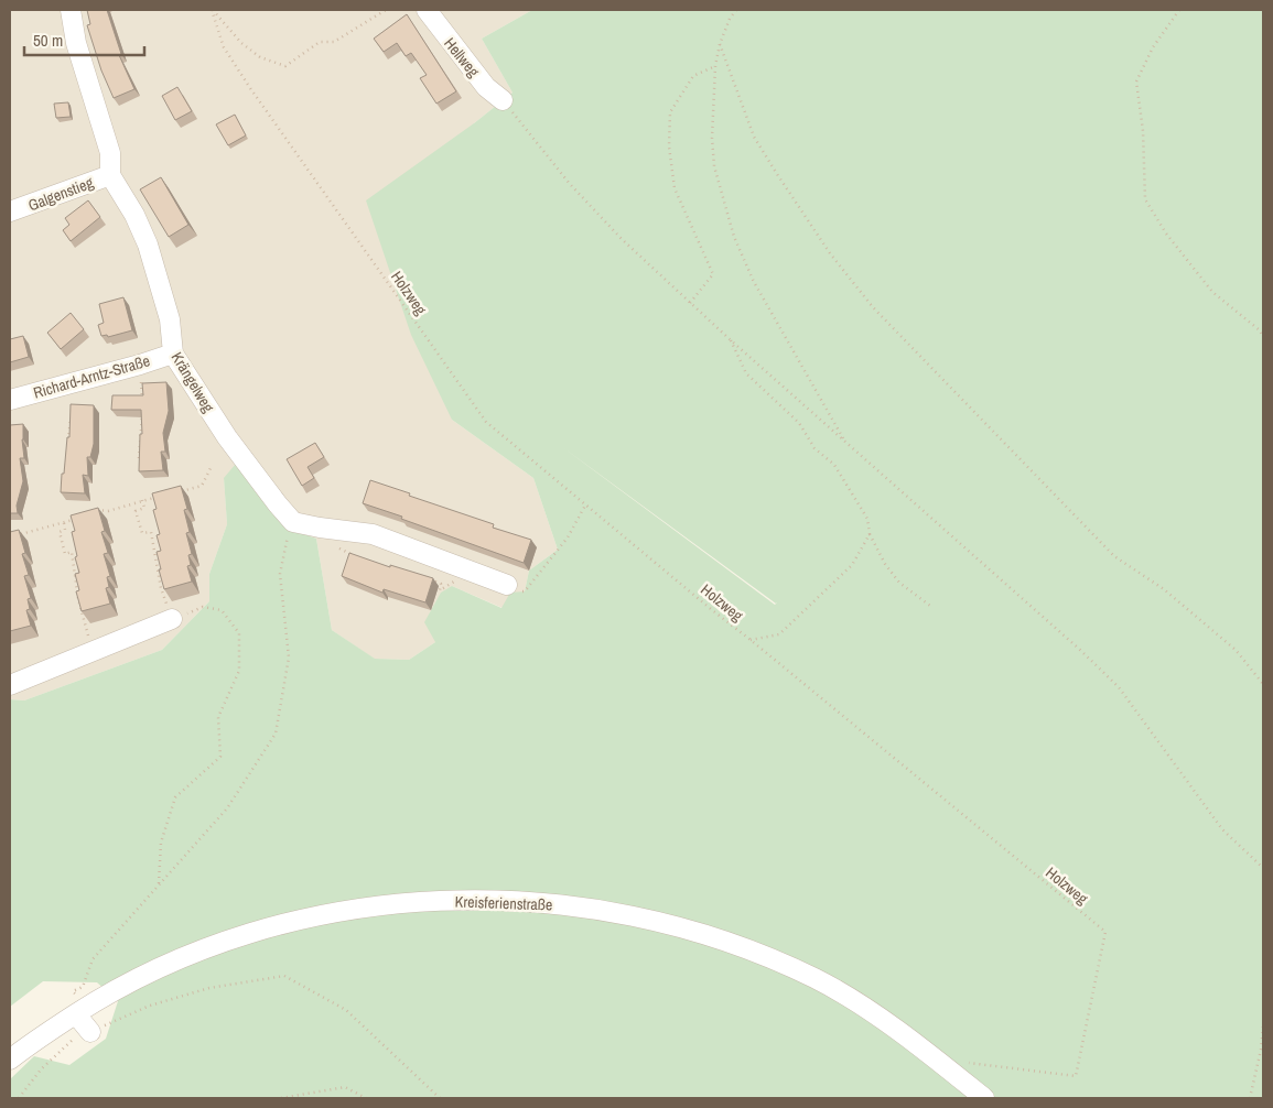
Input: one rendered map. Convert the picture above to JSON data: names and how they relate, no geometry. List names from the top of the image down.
{
  "streets": {
    "street": [
      "Hellweg",
      "Galgenstieg",
      "Richard-Arntz-Straße",
      "Krängelweg",
      "Kreisferienstraße"
    ],
    "path": ["Holzweg"]
  },
  "crossings": [
    ["Galgenstieg", "Krängelweg"],
    ["Richard-Arntz-Straße", "Krängelweg"]
  ],
  "scale_bar": "50 m"
}
